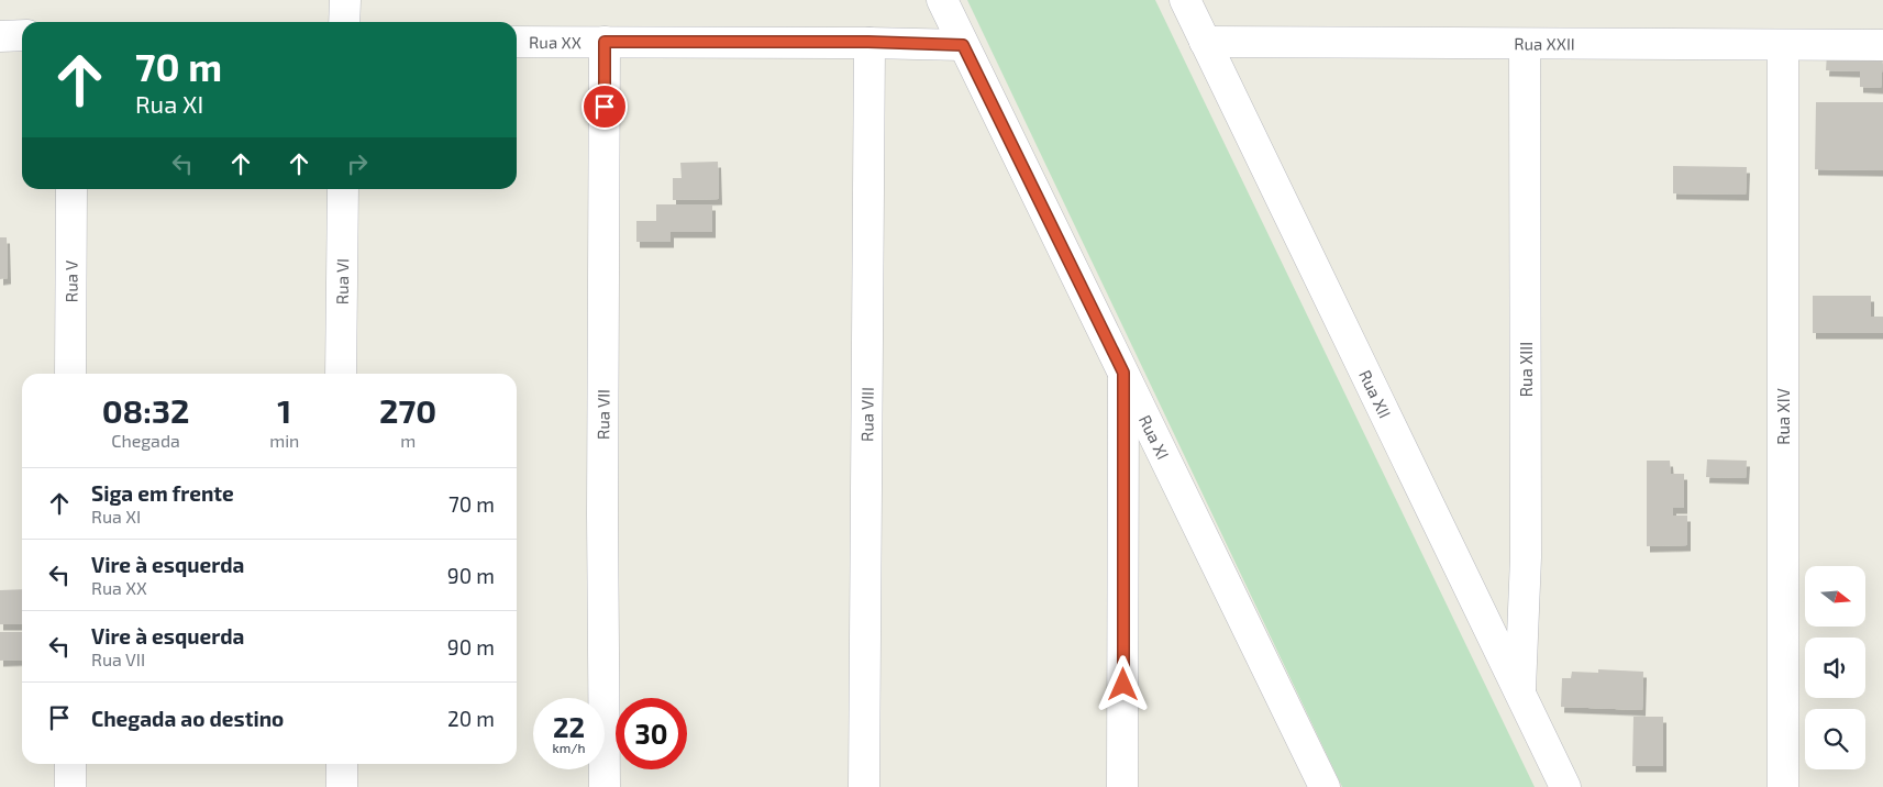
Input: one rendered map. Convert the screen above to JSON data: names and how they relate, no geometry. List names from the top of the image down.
{
  "streets": {
    "street": [
      "Rua XX",
      "Rua XXII",
      "Rua V",
      "Rua VI",
      "Rua XIII",
      "Rua XII",
      "Rua VII",
      "Rua VIII",
      "Rua XIV",
      "Rua XI"
    ]
  },
  "crossings": [
    ["Rua XX", "Rua VII"],
    ["Rua XX", "Rua VIII"],
    ["Rua XX", "Rua XI"],
    ["Rua XXII", "Rua XIII"],
    ["Rua XXII", "Rua XII"],
    ["Rua XXII", "Rua XIV"],
    ["Rua XIII", "Rua XII"]
  ],
  "north": "right",
  "page": {
    "turn": ["70 m", "Rua XI"],
    "eta": [
      "08:32",
      "Chegada",
      "1",
      "min",
      "270",
      "m"
    ],
    "list": [
      {
        "name": "Siga em frente",
        "note": "Rua XI",
        "value": "70 m"
      },
      {
        "name": "Vire à esquerda",
        "note": "Rua XX",
        "value": "90 m"
      },
      {
        "name": "Vire à esquerda",
        "note": "Rua VII",
        "value": "90 m"
      },
      {
        "name": "Chegada ao destino",
        "value": "20 m"
      }
    ],
    "speed": "22 km/h",
    "limit": "30"
  }
}
